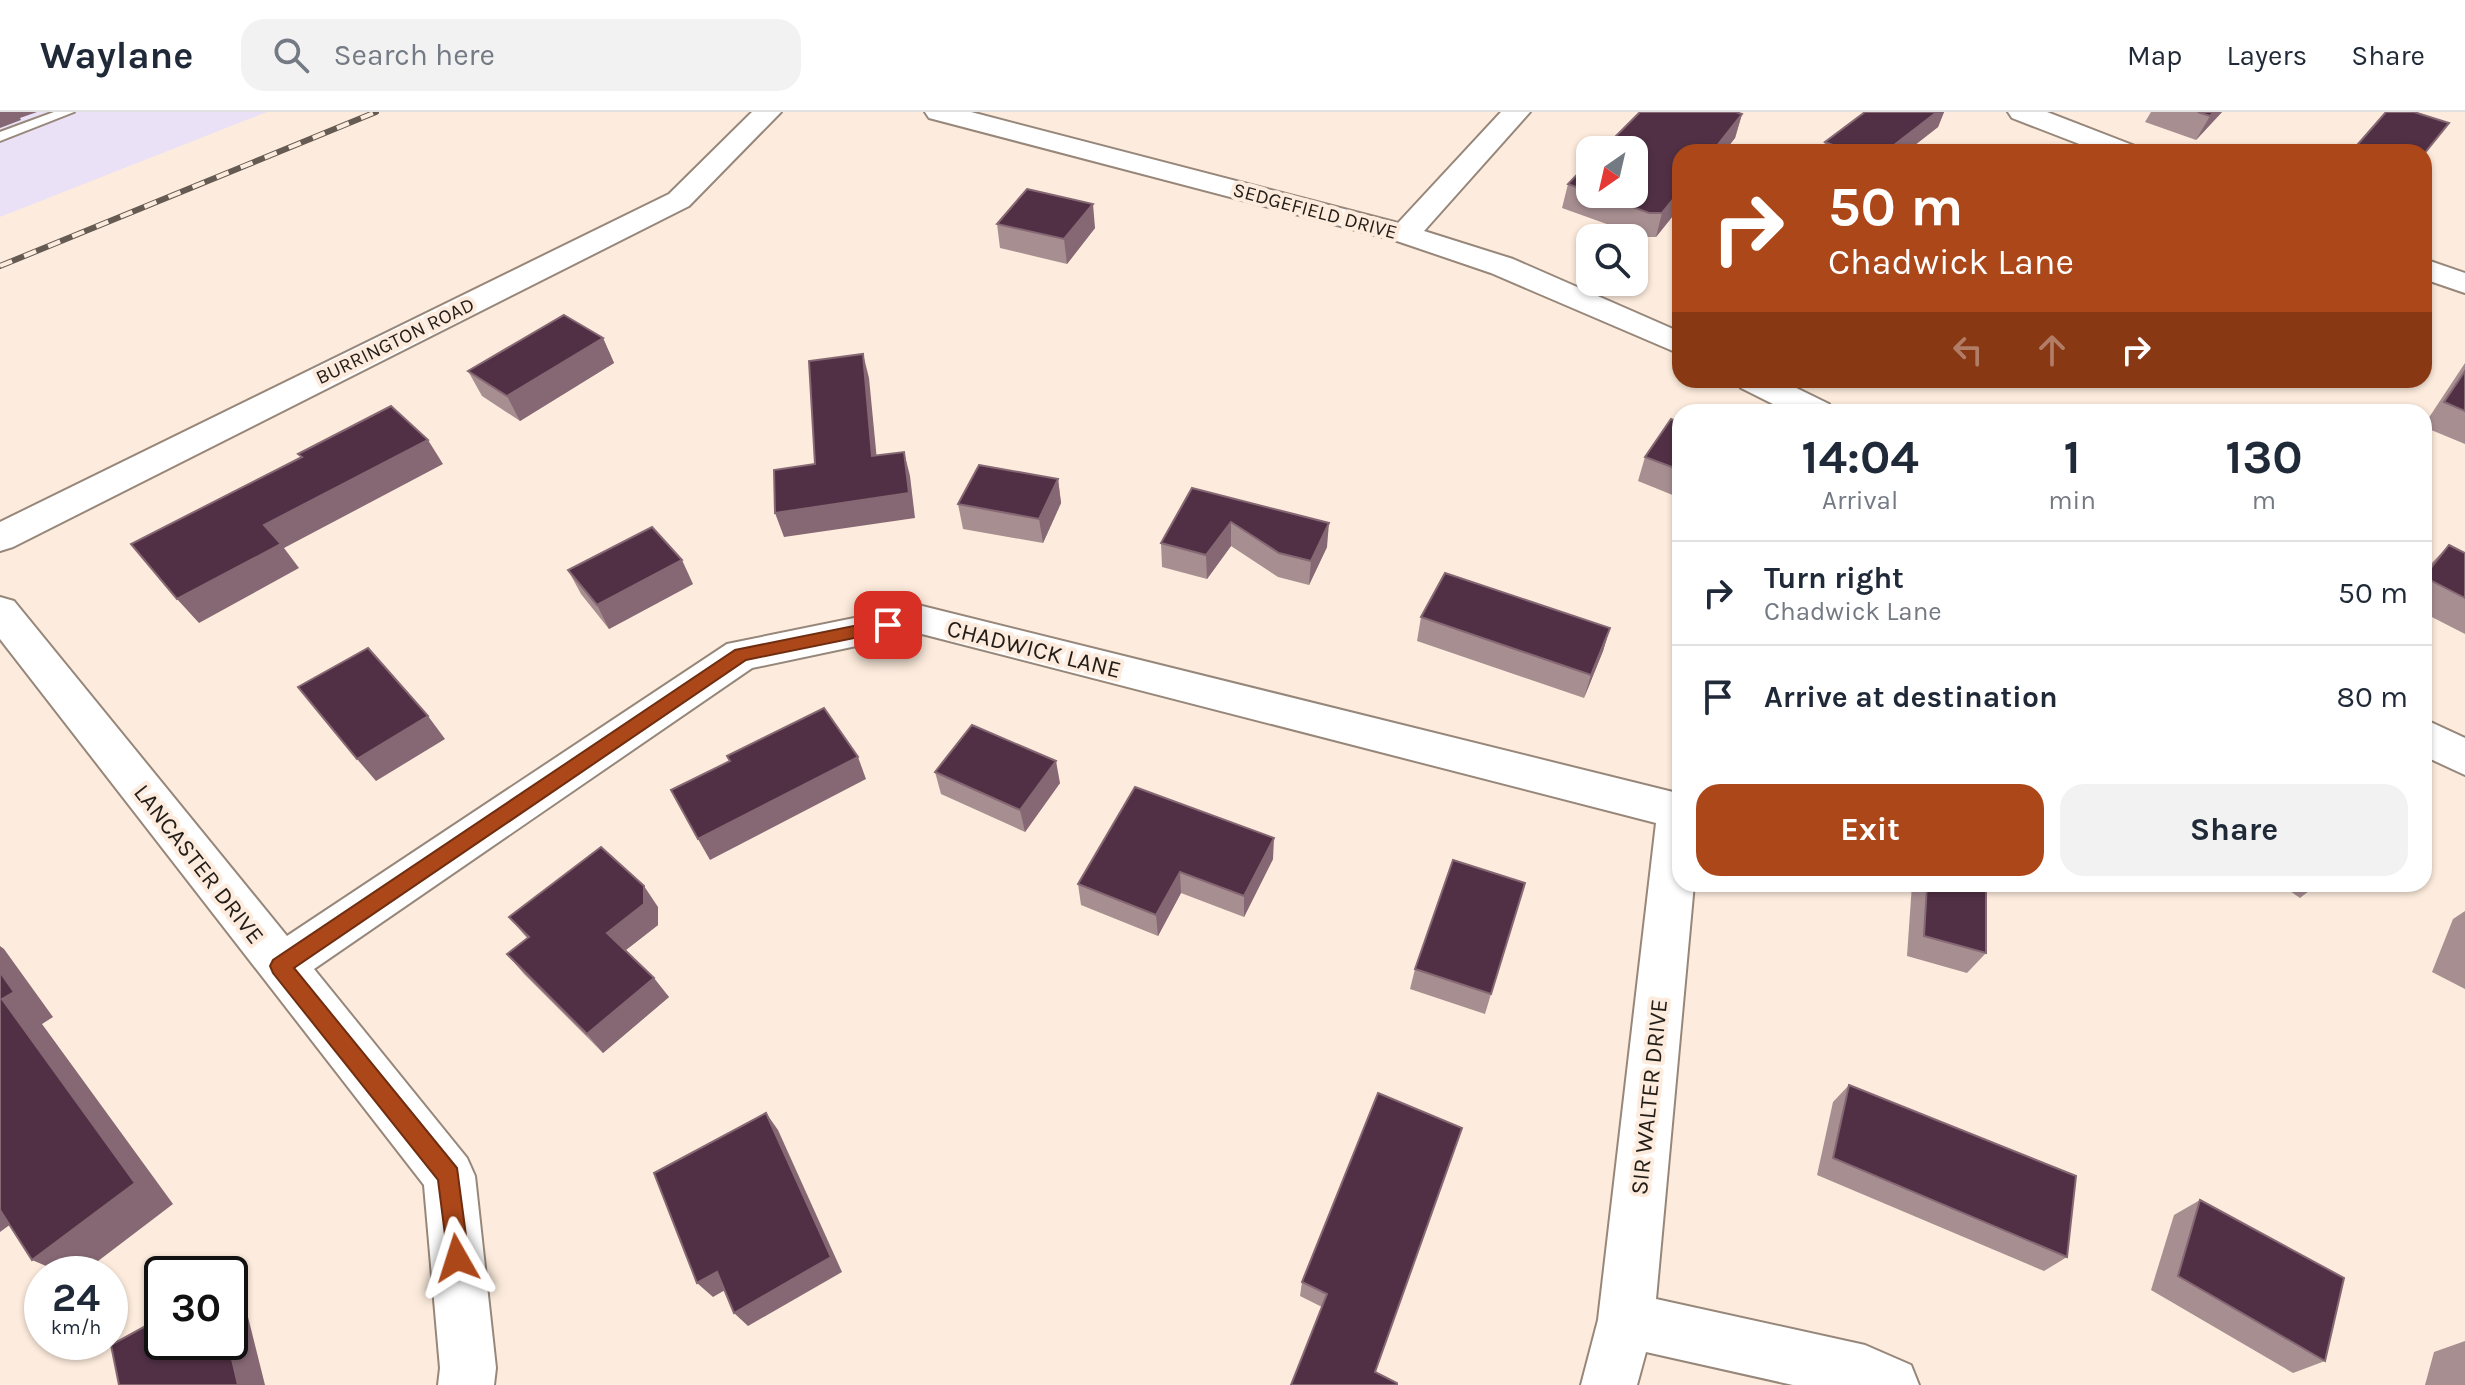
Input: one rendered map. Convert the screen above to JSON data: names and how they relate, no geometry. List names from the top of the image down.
{
  "streets": {
    "street": [
      "SEDGEFIELD DRIVE",
      "BURRINGTON ROAD",
      "CHADWICK LANE",
      "LANCASTER DRIVE",
      "SIR WALTER DRIVE"
    ]
  },
  "crossings": [
    ["CHADWICK LANE", "LANCASTER DRIVE"]
  ],
  "north": "bottom left",
  "page": {
    "header": "Waylane",
    "search": "Search here",
    "nav": ["Map", "Layers", "Share"],
    "turn": ["50 m", "Chadwick Lane"],
    "eta": [
      "14:04",
      "Arrival",
      "1",
      "min",
      "130",
      "m"
    ],
    "list": [
      {
        "name": "Turn right",
        "note": "Chadwick Lane",
        "value": "50 m"
      },
      {
        "name": "Arrive at destination",
        "value": "80 m"
      }
    ],
    "buttons": ["Exit", "Share"],
    "speed": "24 km/h",
    "limit": "30"
  }
}
